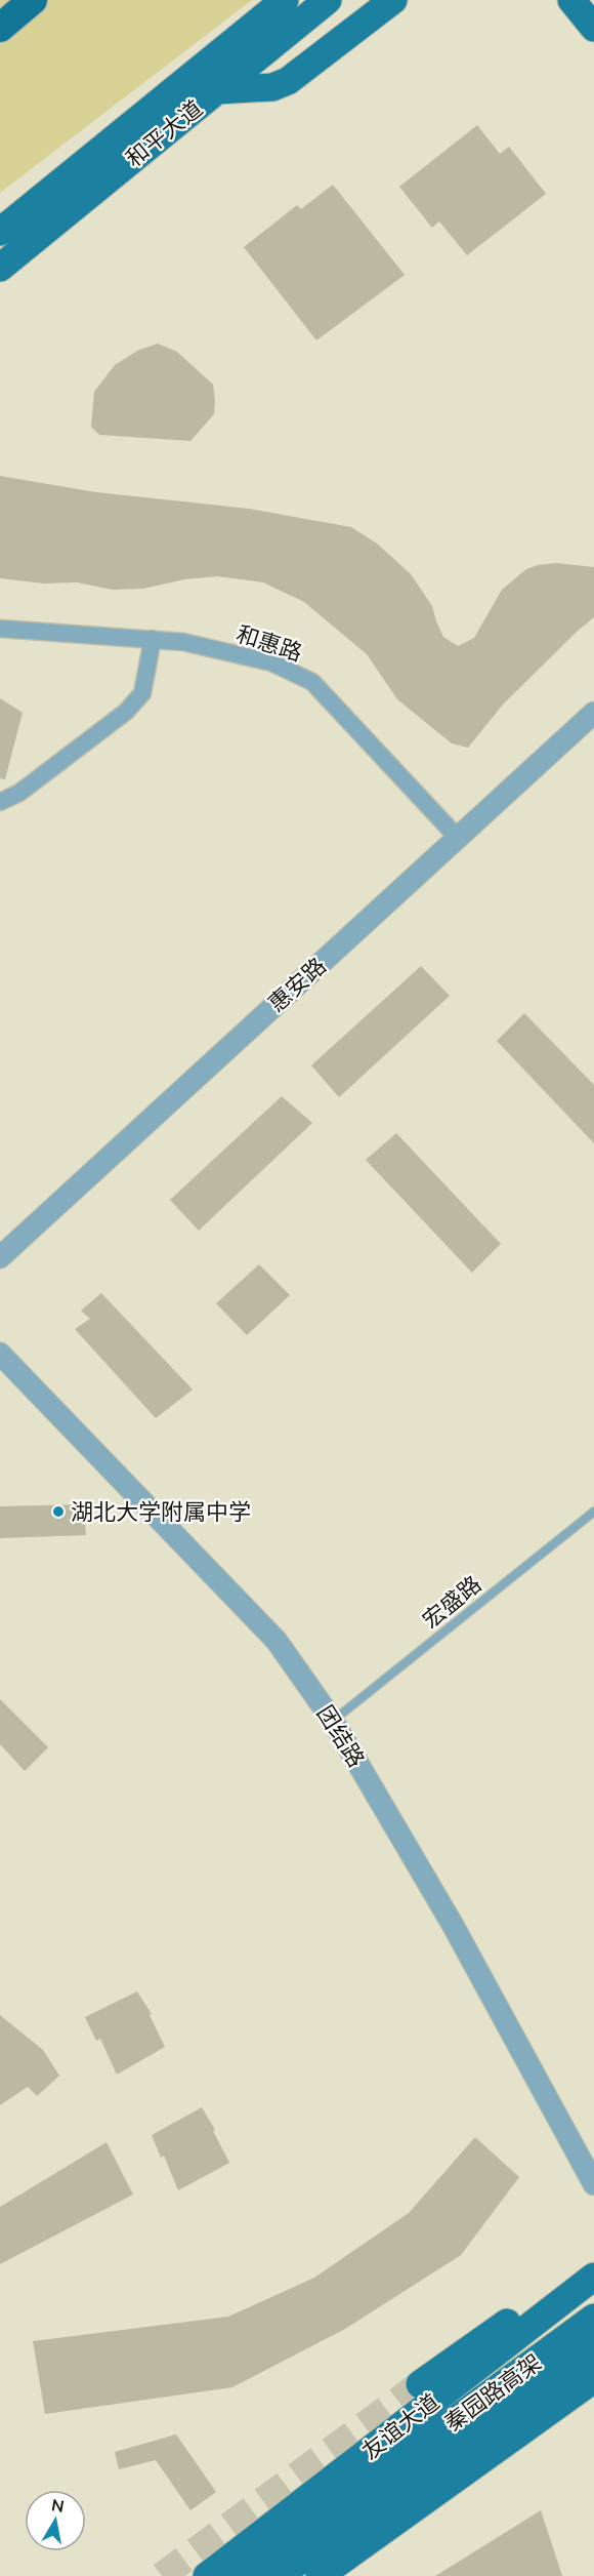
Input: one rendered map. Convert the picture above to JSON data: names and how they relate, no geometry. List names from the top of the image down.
{
  "streets": {
    "main road": ["和平大道", "秦园路高架", "友谊大道"],
    "street": ["和惠路", "惠安路", "团结路"],
    "lane": ["宏盛路"]
  },
  "crossings": [
    ["和惠路", "惠安路"],
    ["宏盛路", "团结路"],
    ["秦园路高架", "友谊大道"]
  ],
  "places": ["湖北大学附属中学"],
  "north": "top"
}
